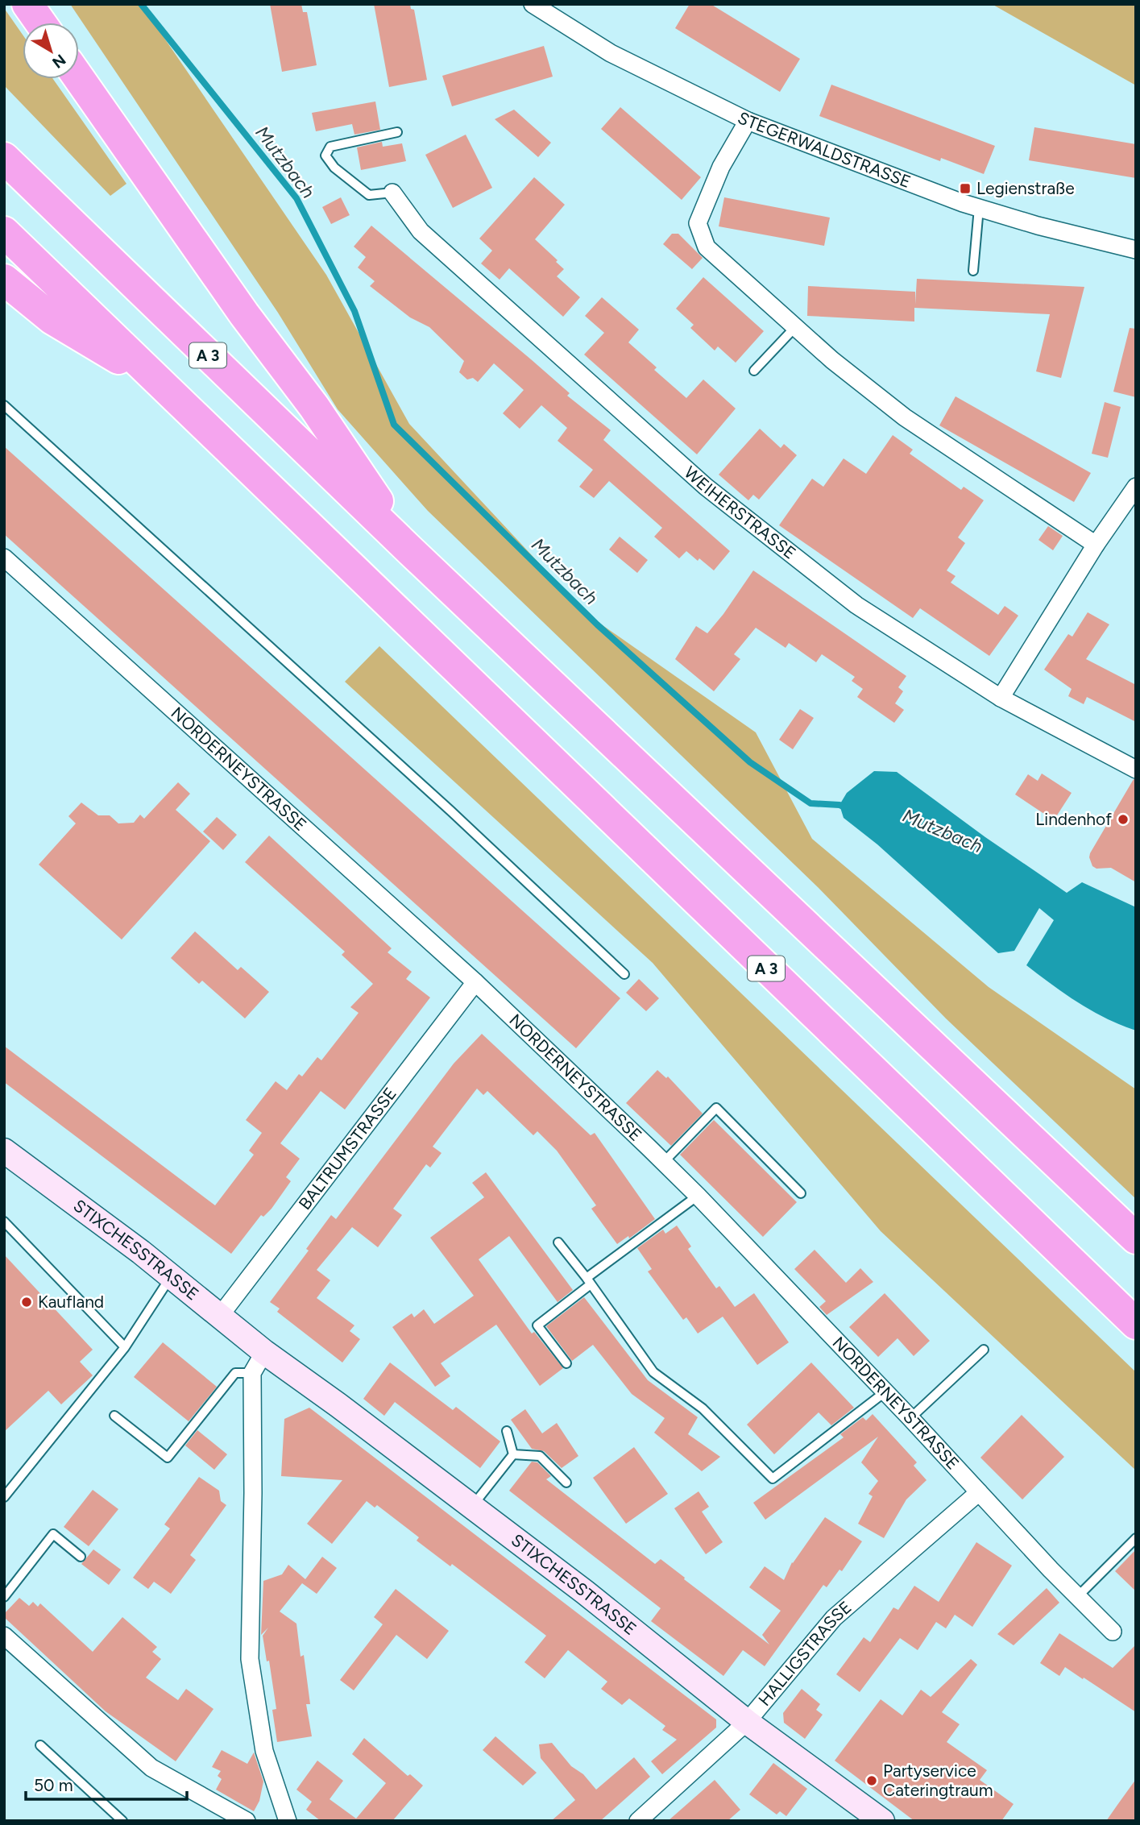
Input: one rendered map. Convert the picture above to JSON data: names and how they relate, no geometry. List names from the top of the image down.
{
  "streets": {
    "highway": ["A 3"],
    "street": [
      "STEGERWALDSTRASSE",
      "WEIHERSTRASSE",
      "NORDERNEYSTRASSE",
      "BALTRUMSTRASSE",
      "STIXCHESSTRASSE",
      "HALLIGSTRASSE"
    ]
  },
  "crossings": [
    ["NORDERNEYSTRASSE", "BALTRUMSTRASSE"],
    ["NORDERNEYSTRASSE", "HALLIGSTRASSE"],
    ["BALTRUMSTRASSE", "STIXCHESSTRASSE"],
    ["STIXCHESSTRASSE", "HALLIGSTRASSE"]
  ],
  "water": ["Mutzbach"],
  "places": {
    "transit": ["Legienstraße"],
    "other": ["Lindenhof", "Kaufland", "Partyservice Cateringtraum"]
  },
  "scale_bar": "50 m",
  "north": "bottom right"
}
